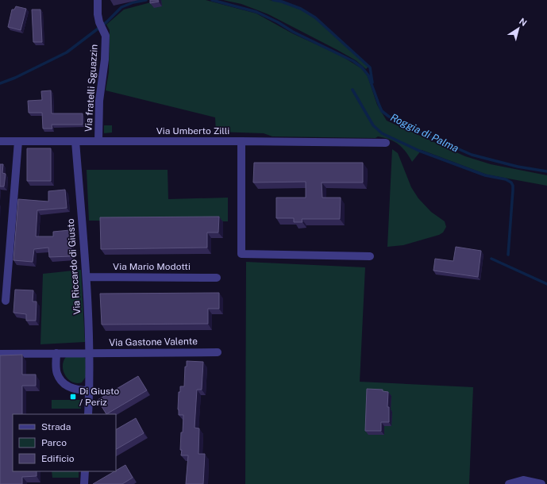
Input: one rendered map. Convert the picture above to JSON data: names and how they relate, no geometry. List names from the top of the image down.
{
  "streets": {
    "street": [
      "Via fratelli Sguazzin",
      "Via Umberto Zilli",
      "Via Riccardo di Giusto",
      "Via Mario Modotti",
      "Via Gastone Valente"
    ]
  },
  "crossings": [
    ["Via fratelli Sguazzin", "Via Umberto Zilli"],
    ["Via Umberto Zilli", "Via Riccardo di Giusto"],
    ["Via Riccardo di Giusto", "Via Mario Modotti"],
    ["Via Riccardo di Giusto", "Via Gastone Valente"]
  ],
  "water": ["Roggia di Palma"],
  "places": {
    "transit": ["Di Giusto / Periz"]
  },
  "legend": ["Strada", "Parco", "Edificio"],
  "north": "top right"
}
